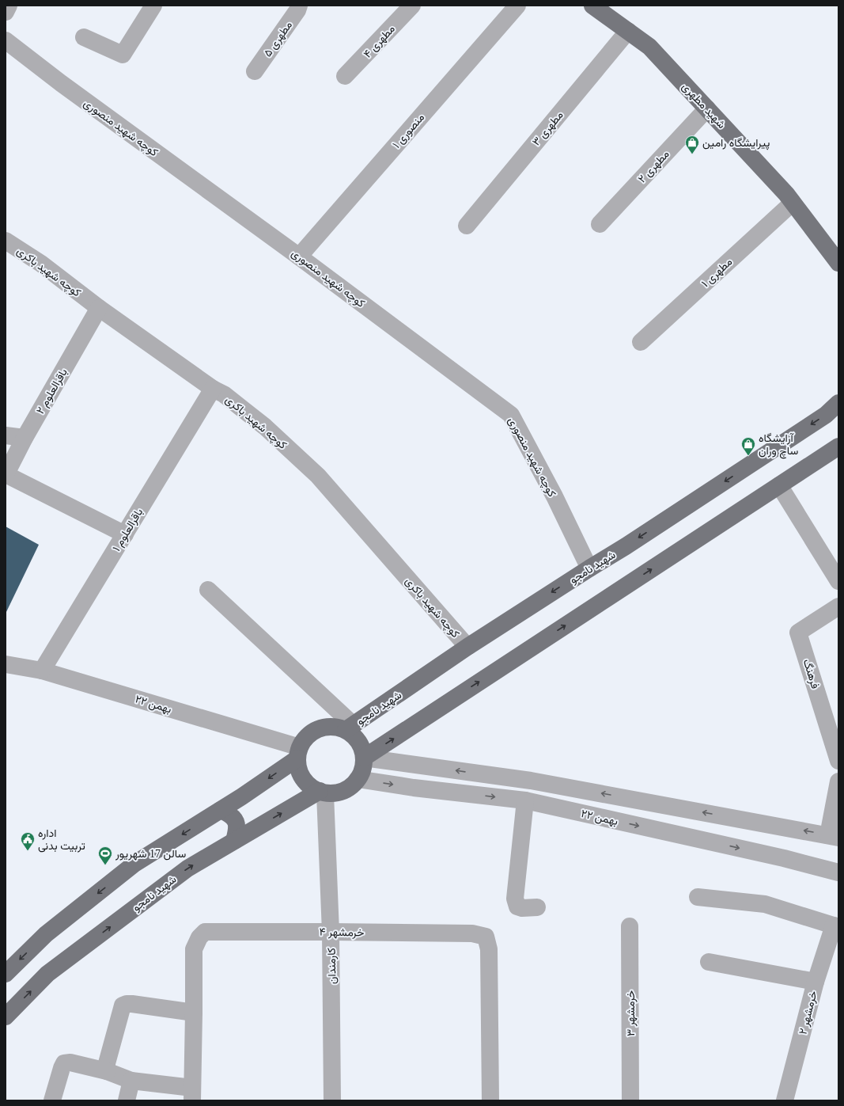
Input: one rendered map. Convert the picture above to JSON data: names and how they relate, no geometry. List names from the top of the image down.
{
  "streets": {
    "main road": ["شهید مطهری", "شهید نامجو"],
    "street": [
      "مطهری ۵",
      "مطهری ۴",
      "کوچه شهید منصوری",
      "مطهری ۳",
      "منصوری ۱",
      "مطهری ۲",
      "کوچه شهید باکری",
      "مطهری ۱",
      "باقرالعلوم ۲",
      "باقرالعلوم ۱",
      "فرهنگ",
      "۲۲ بهمن",
      "خرمشهر ۴",
      "کارمندان",
      "خرمشهر ۲",
      "خرمشهر ۳"
    ]
  },
  "crossings": [
    ["شهید مطهری", "مطهری ۳"],
    ["شهید مطهری", "مطهری ۲"],
    ["شهید مطهری", "مطهری ۱"],
    ["کوچه شهید منصوری", "منصوری ۱"],
    ["کوچه شهید منصوری", "شهید نامجو"],
    ["کوچه شهید باکری", "باقرالعلوم ۲"],
    ["کوچه شهید باکری", "باقرالعلوم ۱"],
    ["کوچه شهید باکری", "شهید نامجو"],
    ["باقرالعلوم ۱", "۲۲ بهمن"],
    ["شهید نامجو", "۲۲ بهمن"],
    ["شهید نامجو", "کارمندان"],
    ["۲۲ بهمن", "کارمندان"],
    ["خرمشهر ۴", "کارمندان"]
  ],
  "places": {
    "shop": ["پیرایشگاه ‌رامین", "آرایشگاه ساچ وران"],
    "public building": ["اداره تربیت بدنی"],
    "sports": ["سالن 17 شهریور"]
  }
}
